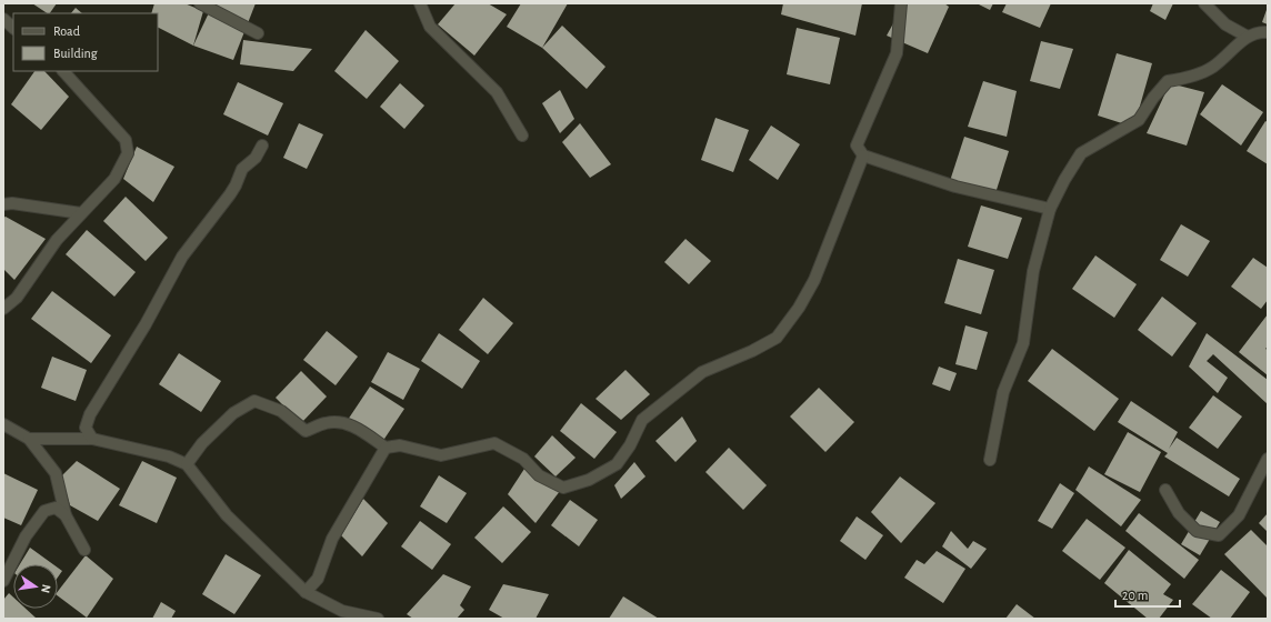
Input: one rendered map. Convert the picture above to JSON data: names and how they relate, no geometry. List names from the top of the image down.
{
  "legend": ["Road", "Building"],
  "scale_bar": "20 m",
  "north": "right"
}
